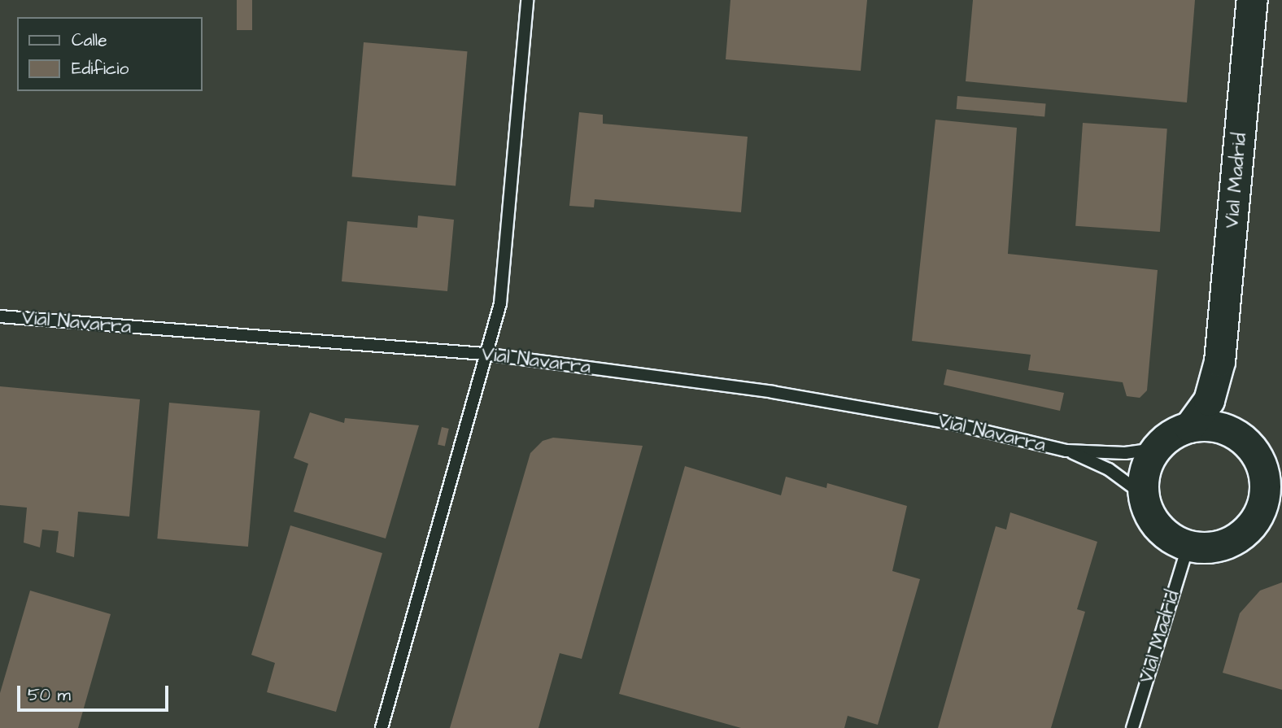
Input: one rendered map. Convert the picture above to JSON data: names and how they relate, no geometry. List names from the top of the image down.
{
  "streets": {
    "street": ["Vial Madrid"],
    "lane": ["Vial Navarra"]
  },
  "crossings": [
    ["Vial Madrid", "Vial Navarra"]
  ],
  "legend": ["Calle", "Edificio"],
  "scale_bar": "50 m"
}
